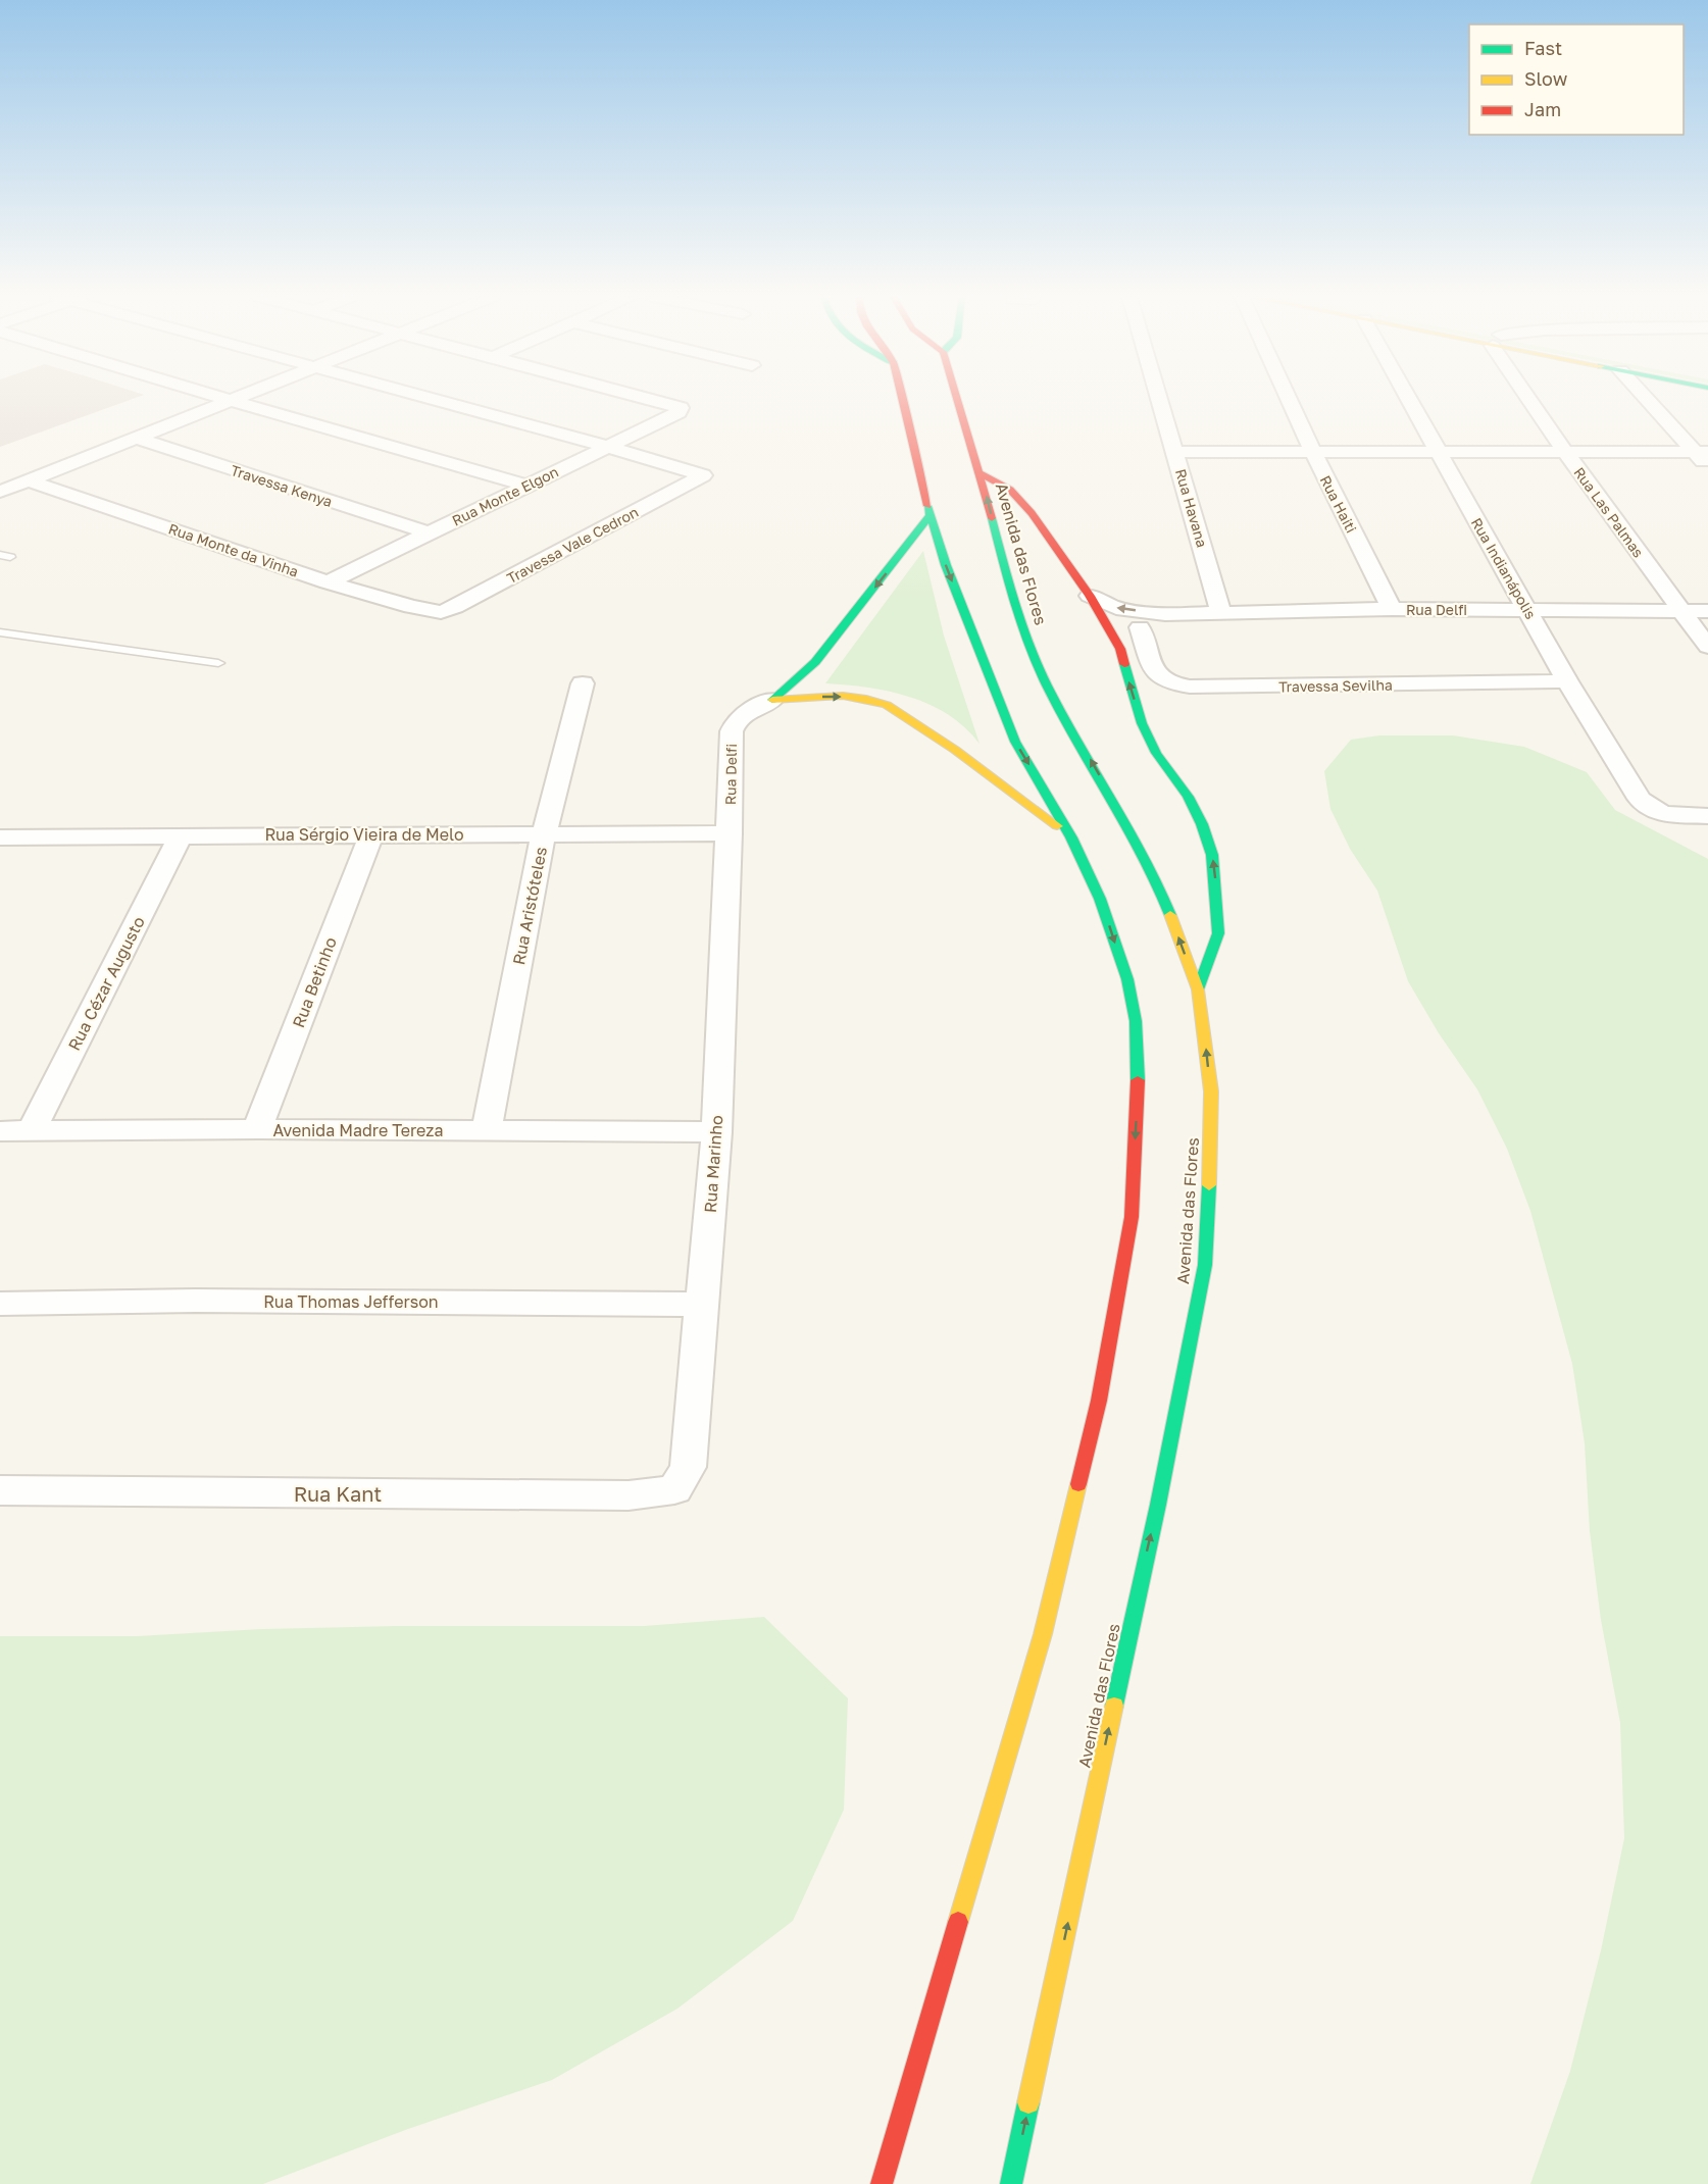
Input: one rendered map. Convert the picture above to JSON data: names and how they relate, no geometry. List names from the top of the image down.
{
  "streets": {
    "main road": ["Avenida das Flores"],
    "street": [
      "Travessa Kenya",
      "Rua Monte Elgon",
      "Rua Haiti",
      "Rua Havana",
      "Rua Las Palmas",
      "Travessa Vale Cedron",
      "Rua Monte da Vinha",
      "Rua Indianápolis",
      "Rua Delfi",
      "Travessa Sevilha",
      "Rua Sérgio Vieira de Melo",
      "Rua Aristóteles",
      "Rua Betinho",
      "Rua Cézar Augusto",
      "Avenida Madre Tereza",
      "Rua Marinho",
      "Rua Thomas Jefferson",
      "Rua Kant"
    ]
  },
  "crossings": [
    ["Travessa Kenya", "Rua Monte Elgon"],
    ["Rua Monte Elgon", "Travessa Vale Cedron"],
    ["Rua Monte Elgon", "Rua Monte da Vinha"],
    ["Rua Haiti", "Rua Delfi"],
    ["Rua Havana", "Rua Delfi"],
    ["Rua Las Palmas", "Rua Delfi"],
    ["Travessa Vale Cedron", "Rua Monte da Vinha"],
    ["Rua Indianápolis", "Rua Delfi"],
    ["Rua Indianápolis", "Travessa Sevilha"],
    ["Rua Delfi", "Travessa Sevilha"],
    ["Rua Delfi", "Rua Sérgio Vieira de Melo"],
    ["Rua Delfi", "Rua Marinho"],
    ["Rua Sérgio Vieira de Melo", "Rua Aristóteles"],
    ["Rua Sérgio Vieira de Melo", "Rua Betinho"],
    ["Rua Sérgio Vieira de Melo", "Rua Cézar Augusto"],
    ["Rua Sérgio Vieira de Melo", "Rua Marinho"],
    ["Rua Aristóteles", "Avenida Madre Tereza"],
    ["Rua Betinho", "Avenida Madre Tereza"],
    ["Rua Cézar Augusto", "Avenida Madre Tereza"],
    ["Avenida Madre Tereza", "Rua Marinho"],
    ["Rua Marinho", "Rua Thomas Jefferson"],
    ["Rua Marinho", "Rua Kant"]
  ],
  "legend": ["Fast", "Slow", "Jam"]
}
